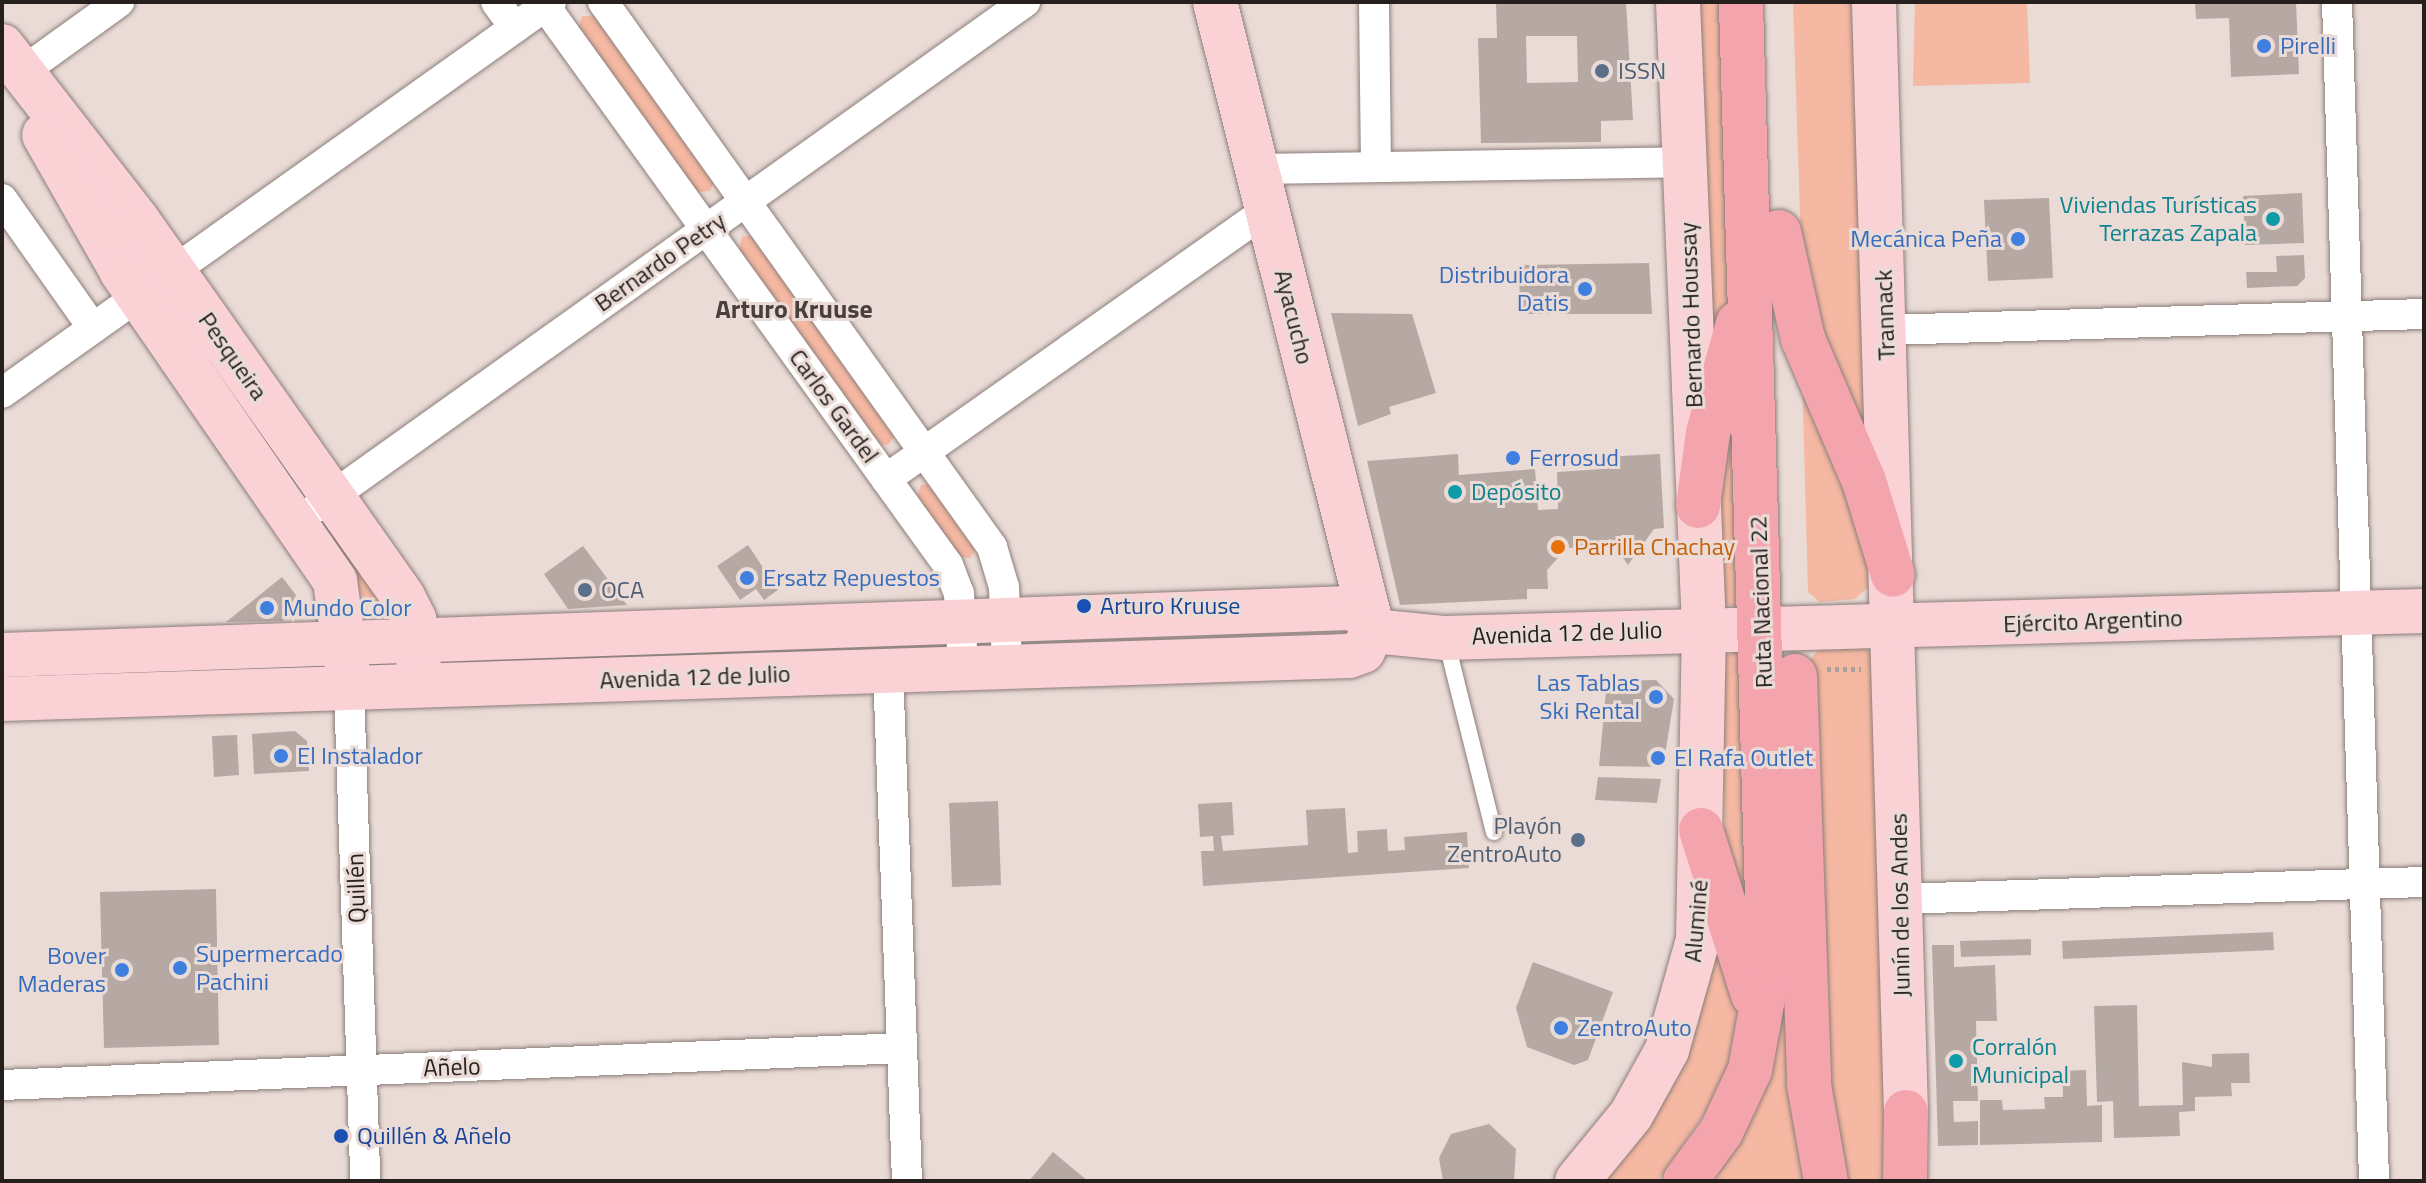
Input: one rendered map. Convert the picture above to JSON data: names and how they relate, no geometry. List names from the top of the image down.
{
  "streets": {
    "main road": ["Ruta Nacional 22"],
    "street": [
      "Bernardo Petry",
      "Bernardo Houssay",
      "Trannack",
      "Ayacucho",
      "Pesqueira",
      "Carlos Gardel",
      "Ejército Argentino",
      "Avenida 12 de Julio",
      "Quillén",
      "Junín de los Andes",
      "Aluminé",
      "Añelo"
    ]
  },
  "crossings": [
    ["Bernardo Petry", "Pesqueira"],
    ["Bernardo Petry", "Carlos Gardel"],
    ["Bernardo Houssay", "Avenida 12 de Julio"],
    ["Bernardo Houssay", "Aluminé"],
    ["Trannack", "Ejército Argentino"],
    ["Trannack", "Junín de los Andes"],
    ["Ayacucho", "Avenida 12 de Julio"],
    ["Pesqueira", "Avenida 12 de Julio"],
    ["Pesqueira", "Quillén"],
    ["Carlos Gardel", "Avenida 12 de Julio"],
    ["Ruta Nacional 22", "Ejército Argentino"],
    ["Ruta Nacional 22", "Avenida 12 de Julio"],
    ["Ejército Argentino", "Avenida 12 de Julio"],
    ["Ejército Argentino", "Junín de los Andes"],
    ["Avenida 12 de Julio", "Quillén"],
    ["Avenida 12 de Julio", "Aluminé"],
    ["Quillén", "Añelo"]
  ],
  "districts": ["Arturo Kruuse"],
  "places": [
    "Pirelli",
    "ISSN",
    "Viviendas Turísticas Terrazas Zapala",
    "Mecánica Peña",
    "Distribuidora Datis",
    "Ferrosud",
    "Depósito",
    "Parrilla Chachay",
    "Ersatz Repuestos",
    "OCA",
    "Arturo Kruuse",
    "Mundo Color",
    "Las Tablas Ski Rental",
    "El Instalador",
    "El Rafa Outlet",
    "Playón ZentroAuto",
    "Supermercado Pachini",
    "Bover Maderas",
    "ZentroAuto",
    "Corralón Municipal",
    "Quillén & Añelo"
  ]
}
